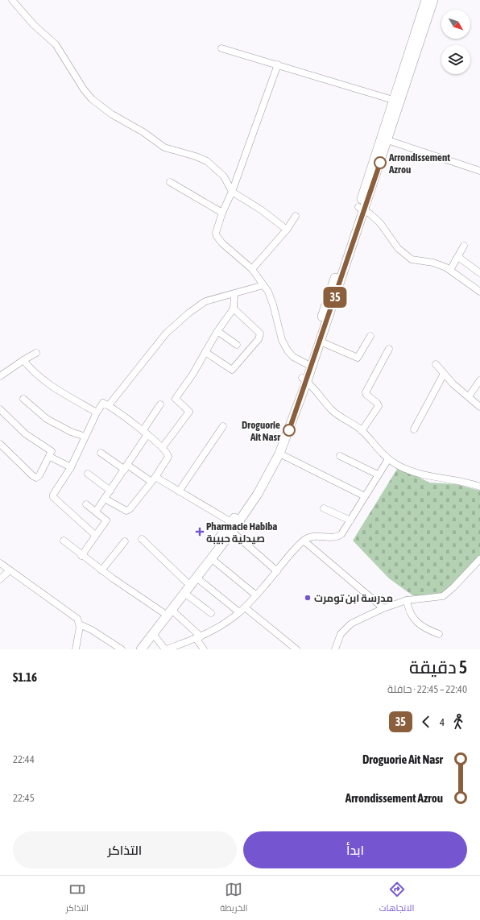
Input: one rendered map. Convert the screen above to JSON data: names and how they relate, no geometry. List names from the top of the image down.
{
  "places": {
    "other": ["Arrondissement Azrou", "Droguorie Ait Nasr", "مدرسة ابن تومرت"],
    "health": ["Pharmacie Habiba صيدلية حبيبة"]
  },
  "lines": ["bus line 35"],
  "north": "bottom right",
  "page": {
    "on_map": "35",
    "heading": ["5 دقيقة", "22:40 – 22:45 · حافلة", "$1.16"],
    "legs": ["4", "35"],
    "list": [
      {
        "name": "Droguorie Ait Nasr",
        "value": "22:44"
      },
      {
        "name": "Arrondissement Azrou",
        "value": "22:45"
      }
    ],
    "buttons": ["ابدأ", "التذاكر"],
    "tabs": ["الاتجاهات", "الخريطة", "التذاكر"]
  }
}
